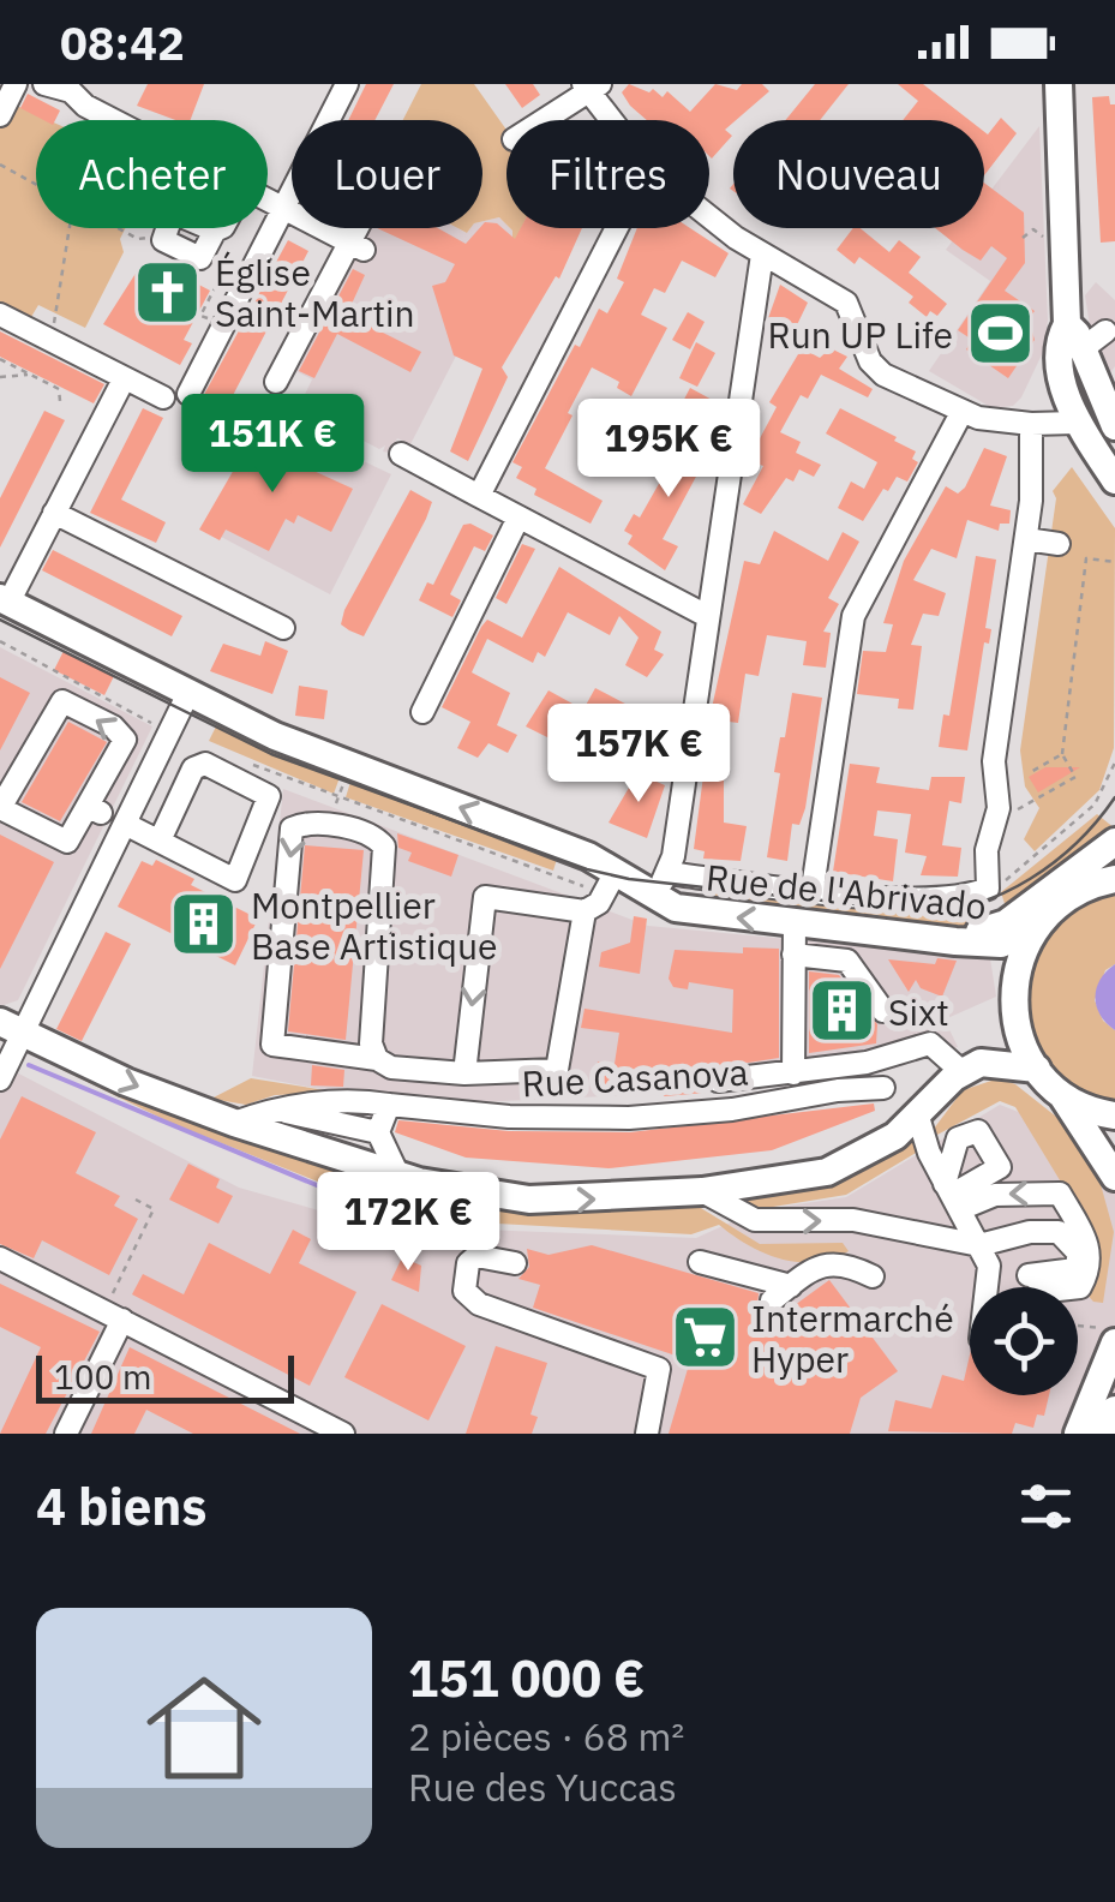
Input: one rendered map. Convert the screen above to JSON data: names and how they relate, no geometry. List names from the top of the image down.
{
  "streets": {
    "main road": ["Rue de l'Abrivado"],
    "street": ["Rue Casanova"]
  },
  "places": {
    "church": ["Église Saint-Martin"],
    "sports": ["Run UP Life"],
    "building": ["Montpellier Base Artistique", "Sixt"],
    "supermarket": ["Intermarché Hyper"]
  },
  "scale_bar": "100 m",
  "page": {
    "status": "08:42",
    "chip": [
      "Acheter",
      "Louer",
      "Filtres",
      "Nouveau"
    ],
    "price": [
      "151K €",
      "195K €",
      "157K €",
      "172K €"
    ],
    "scale": "100 m",
    "heading": "4 biens",
    "list": [
      {
        "name": "151 000 €",
        "note": "2 pièces · 68 m² · Rue des Yuccas"
      }
    ]
  }
}
